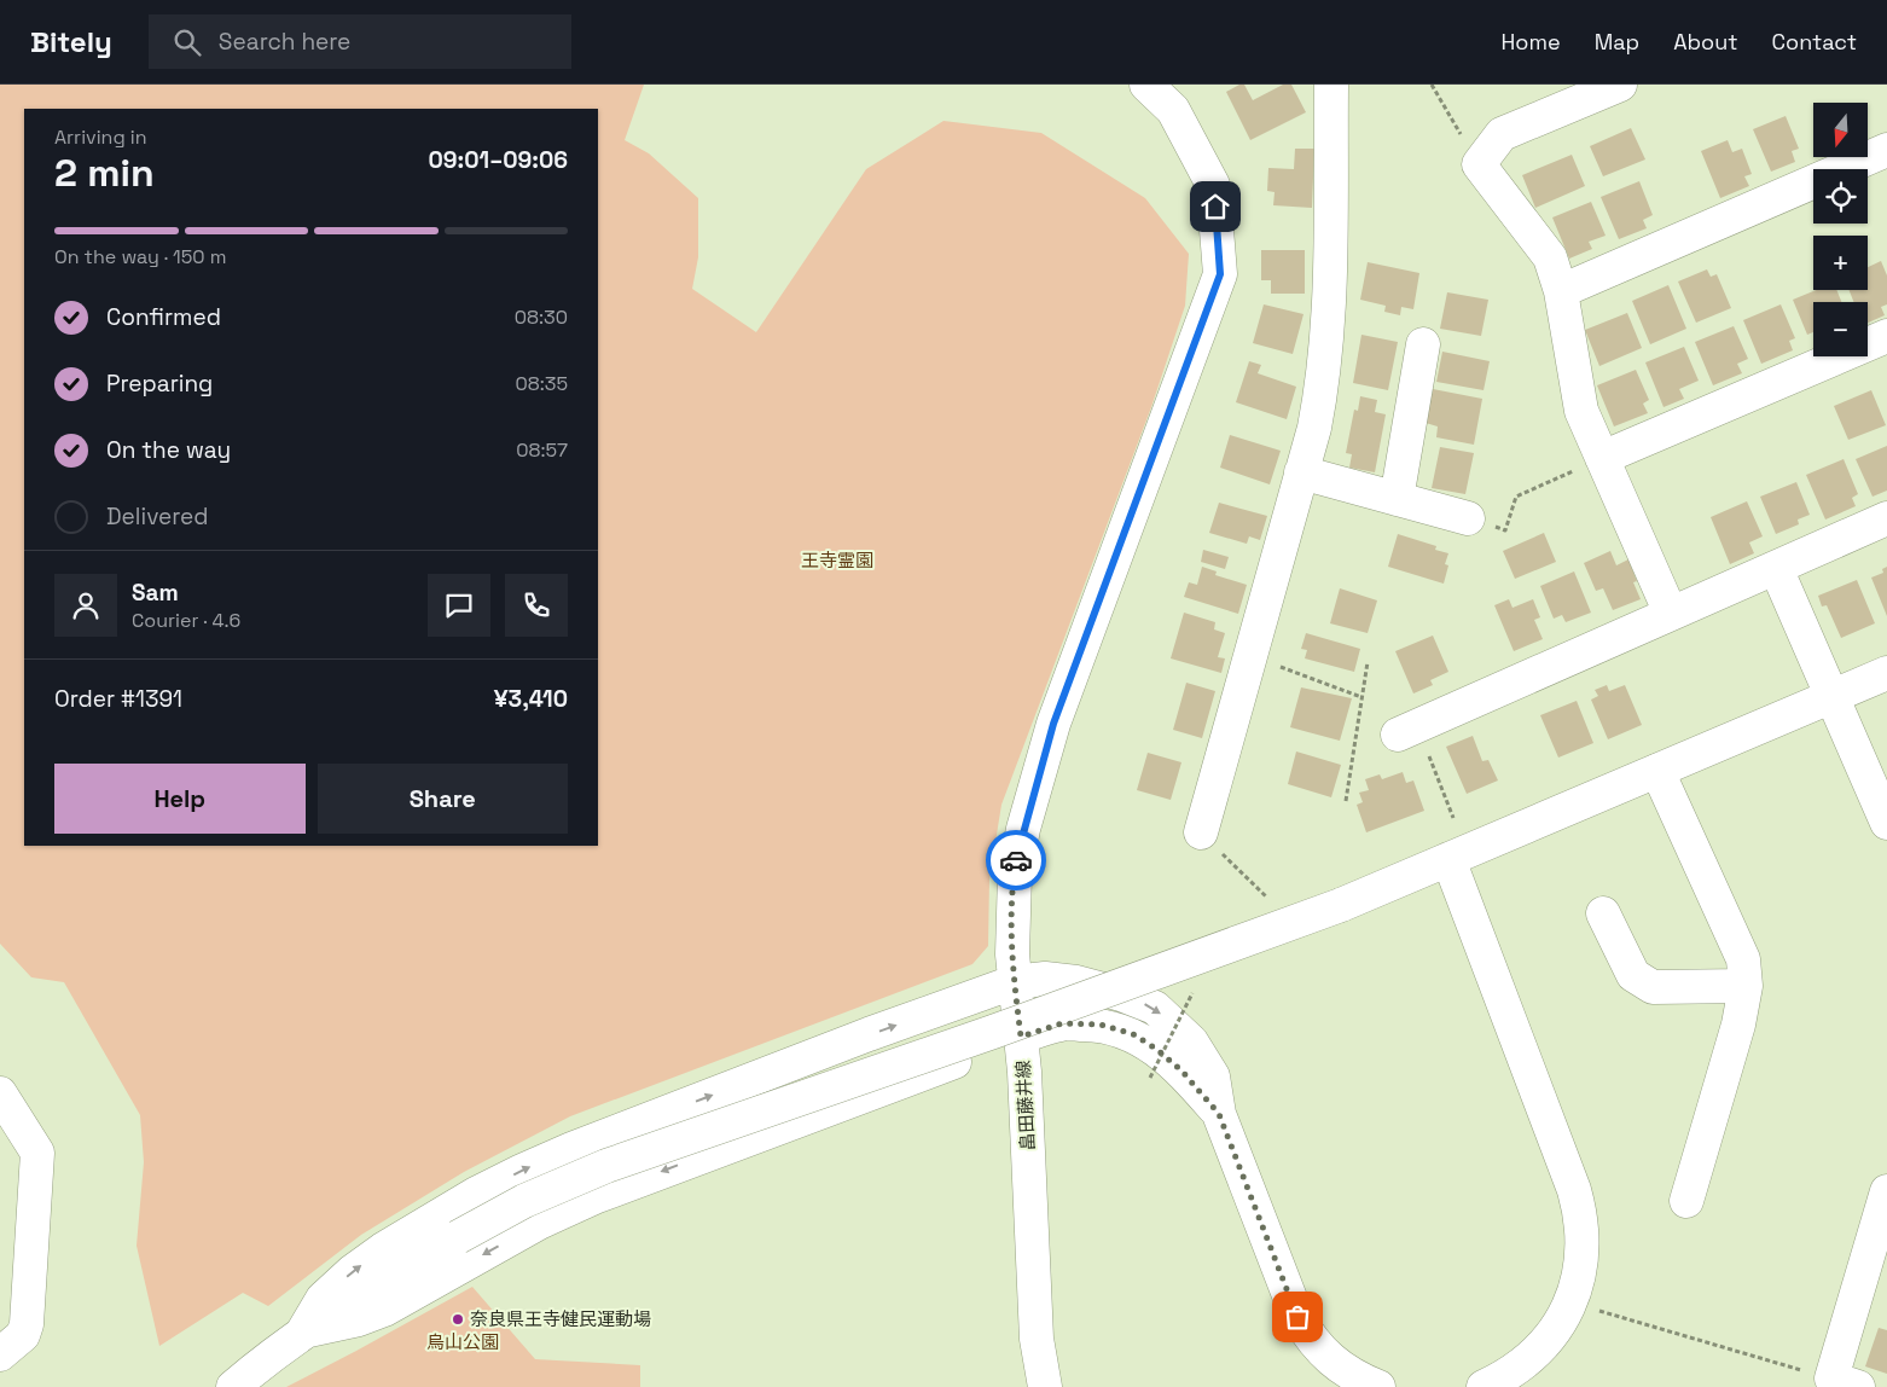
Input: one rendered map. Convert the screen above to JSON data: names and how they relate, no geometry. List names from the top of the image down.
{
  "streets": {
    "street": ["畠田藤井線"]
  },
  "parks": ["王寺霊園", "烏山公園"],
  "places": ["奈良県王寺健民運動場"],
  "north": "bottom",
  "page": {
    "header": "Bitely",
    "search": "Search here",
    "nav": [
      "Home",
      "Map",
      "About",
      "Contact"
    ],
    "map_buttons": ["+", "−"],
    "heading": ["2 min", "Arriving in", "09:01–09:06"],
    "panel": [
      "Sam",
      "Courier · 4.6",
      "Order #1391",
      "¥3,410"
    ],
    "bar": "On the way · 150 m",
    "list": [
      ["Confirmed", "08:30"],
      ["Preparing", "08:35"],
      ["On the way", "08:57"],
      "Delivered"
    ],
    "buttons": ["Help", "Share"]
  }
}
